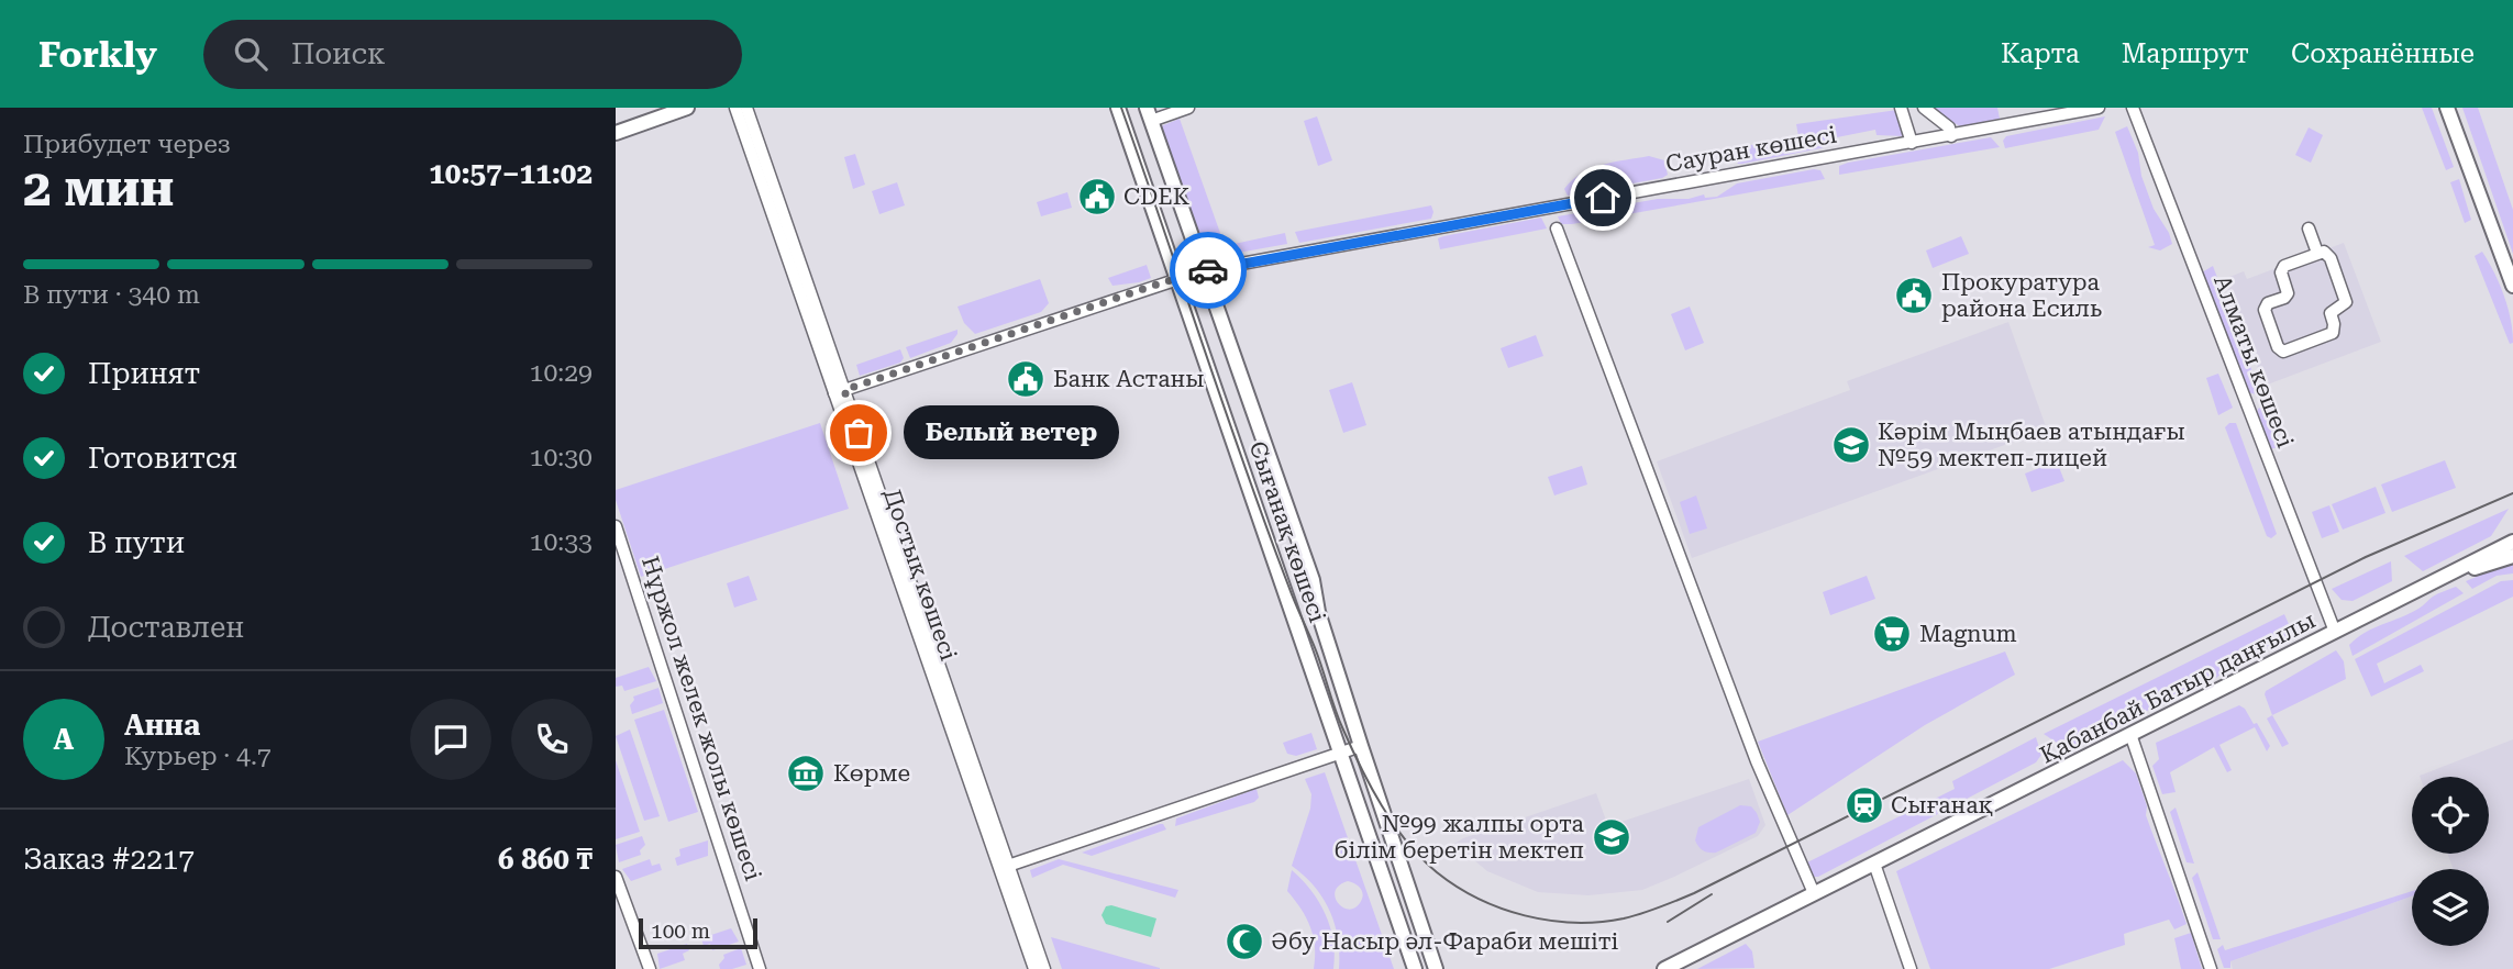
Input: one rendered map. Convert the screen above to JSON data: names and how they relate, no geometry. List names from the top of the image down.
{
  "streets": {
    "main road": ["Сығанақ көшесі", "Қабанбай Батыр даңғылы"],
    "street": [
      "Сауран көшесі",
      "Алматы көшесі",
      "Достық көшесі",
      "Нұржол желек жолы көшесі"
    ]
  },
  "crossings": [
    ["Сауран көшесі", "Сығанақ көшесі"],
    ["Сауран көшесі", "Достық көшесі"],
    ["Алматы көшесі", "Қабанбай Батыр даңғылы"]
  ],
  "places": {
    "public building": ["CDEK", "Прокуратура района Есиль", "Банк Астаны"],
    "other": ["Белый ветер"],
    "school or university": ["Кәрім Мыңбаев атындағы №59 мектеп-лицей", "№99 жалпы орта білім беретін мектеп"],
    "supermarket": ["Magnum"],
    "museum": ["Көрме"],
    "station": ["Сығанақ"],
    "mosque": ["Әбу Насыр әл-Фараби мешіті"]
  },
  "scale_bar": "100 m",
  "page": {
    "header": "Forkly",
    "search": "Поиск",
    "nav": ["Карта", "Маршрут", "Сохранённые"],
    "heading": ["2 мин", "Прибудет через", "10:57–11:02"],
    "panel": [
      "Анна",
      "Курьер · 4.7",
      "Заказ #2217",
      "6 860 ₸"
    ],
    "bar": "В пути · 340 m",
    "list": [
      ["Принят", "10:29"],
      ["Готовится", "10:30"],
      ["В пути", "10:33"],
      "Доставлен"
    ],
    "bubble": "Белый ветер",
    "round": "А",
    "scale": "100 m"
  }
}
